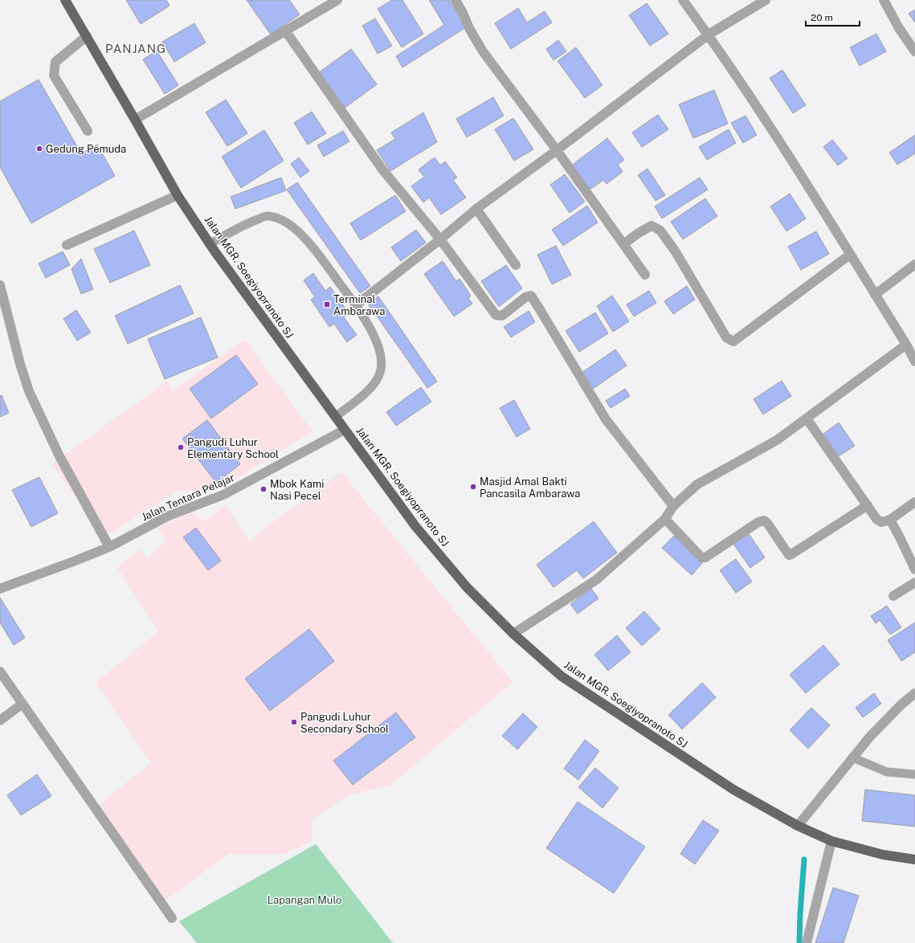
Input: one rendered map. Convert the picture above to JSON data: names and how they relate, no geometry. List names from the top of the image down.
{
  "streets": {
    "main road": ["Jalan MGR. Soegiyopranoto SJ"],
    "street": ["Jalan Tentara Pelajar"]
  },
  "crossings": [
    ["Jalan MGR. Soegiyopranoto SJ", "Jalan Tentara Pelajar"]
  ],
  "districts": ["PANJANG"],
  "parks": ["Lapangan Mulo"],
  "places": {
    "other": [
      "Gedung Pemuda",
      "Pangudi Luhur Elementary School",
      "Masjid Amal Bakti Pancasila Ambarawa",
      "Mbok Kami Nasi Pecel",
      "Pangudi Luhur Secondary School"
    ],
    "transit": ["Terminal Ambarawa"]
  },
  "scale_bar": "20 m"
}
